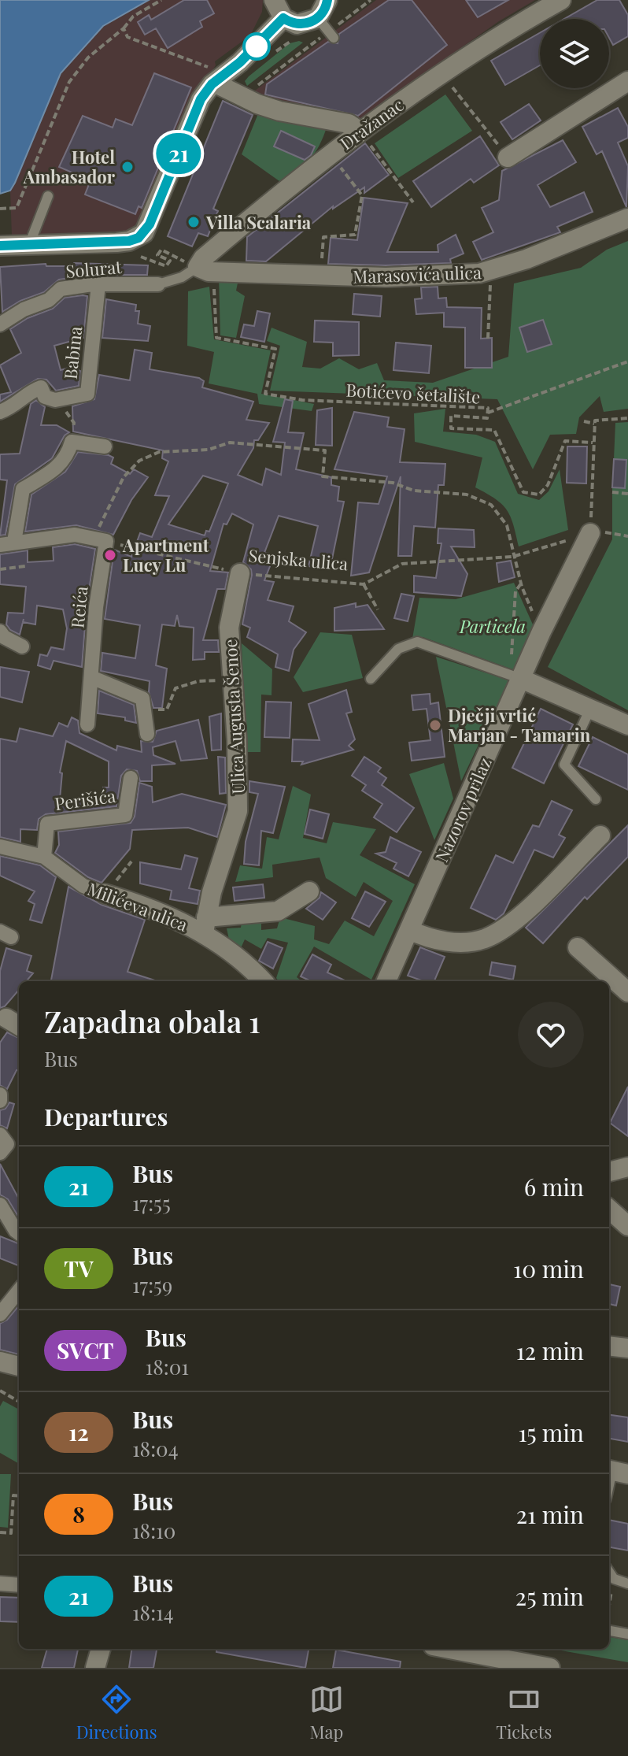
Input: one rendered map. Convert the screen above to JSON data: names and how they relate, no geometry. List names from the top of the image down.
{
  "streets": {
    "street": [
      "Dražanac",
      "Solurat",
      "Marasovića ulica",
      "Babina",
      "Reića",
      "Ulica Augusta Šenoe",
      "Perišića",
      "Nazorov prilaz",
      "Milićeva ulica"
    ],
    "path": ["Botićevo šetalište", "Senjska ulica"]
  },
  "crossings": [
    ["Dražanac", "Solurat"],
    ["Dražanac", "Marasovića ulica"],
    ["Solurat", "Marasovića ulica"],
    ["Solurat", "Babina"],
    ["Senjska ulica", "Reića"],
    ["Senjska ulica", "Ulica Augusta Šenoe"],
    ["Senjska ulica", "Nazorov prilaz"],
    ["Ulica Augusta Šenoe", "Milićeva ulica"],
    ["Perišića", "Milićeva ulica"]
  ],
  "parks": ["Particela"],
  "places": [
    "Hotel Ambasador",
    "Villa Scalaria",
    "Apartment Lucy Lu",
    "Dječji vrtić Marjan - Tamarin"
  ],
  "lines": ["bus line 21"],
  "page": {
    "on_map": "21",
    "heading": [
      ["Zapadna obala 1", "Bus"],
      "Departures"
    ],
    "list": [
      {
        "mark": "21",
        "name": "Bus",
        "note": "17:55",
        "value": "6 min"
      },
      {
        "mark": "TV",
        "name": "Bus",
        "note": "17:59",
        "value": "10 min"
      },
      {
        "mark": "SVCT",
        "name": "Bus",
        "note": "18:01",
        "value": "12 min"
      },
      {
        "mark": "12",
        "name": "Bus",
        "note": "18:04",
        "value": "15 min"
      },
      {
        "mark": "8",
        "name": "Bus",
        "note": "18:10",
        "value": "21 min"
      },
      {
        "mark": "21",
        "name": "Bus",
        "note": "18:14",
        "value": "25 min"
      }
    ],
    "tabs": ["Directions", "Map", "Tickets"]
  }
}
